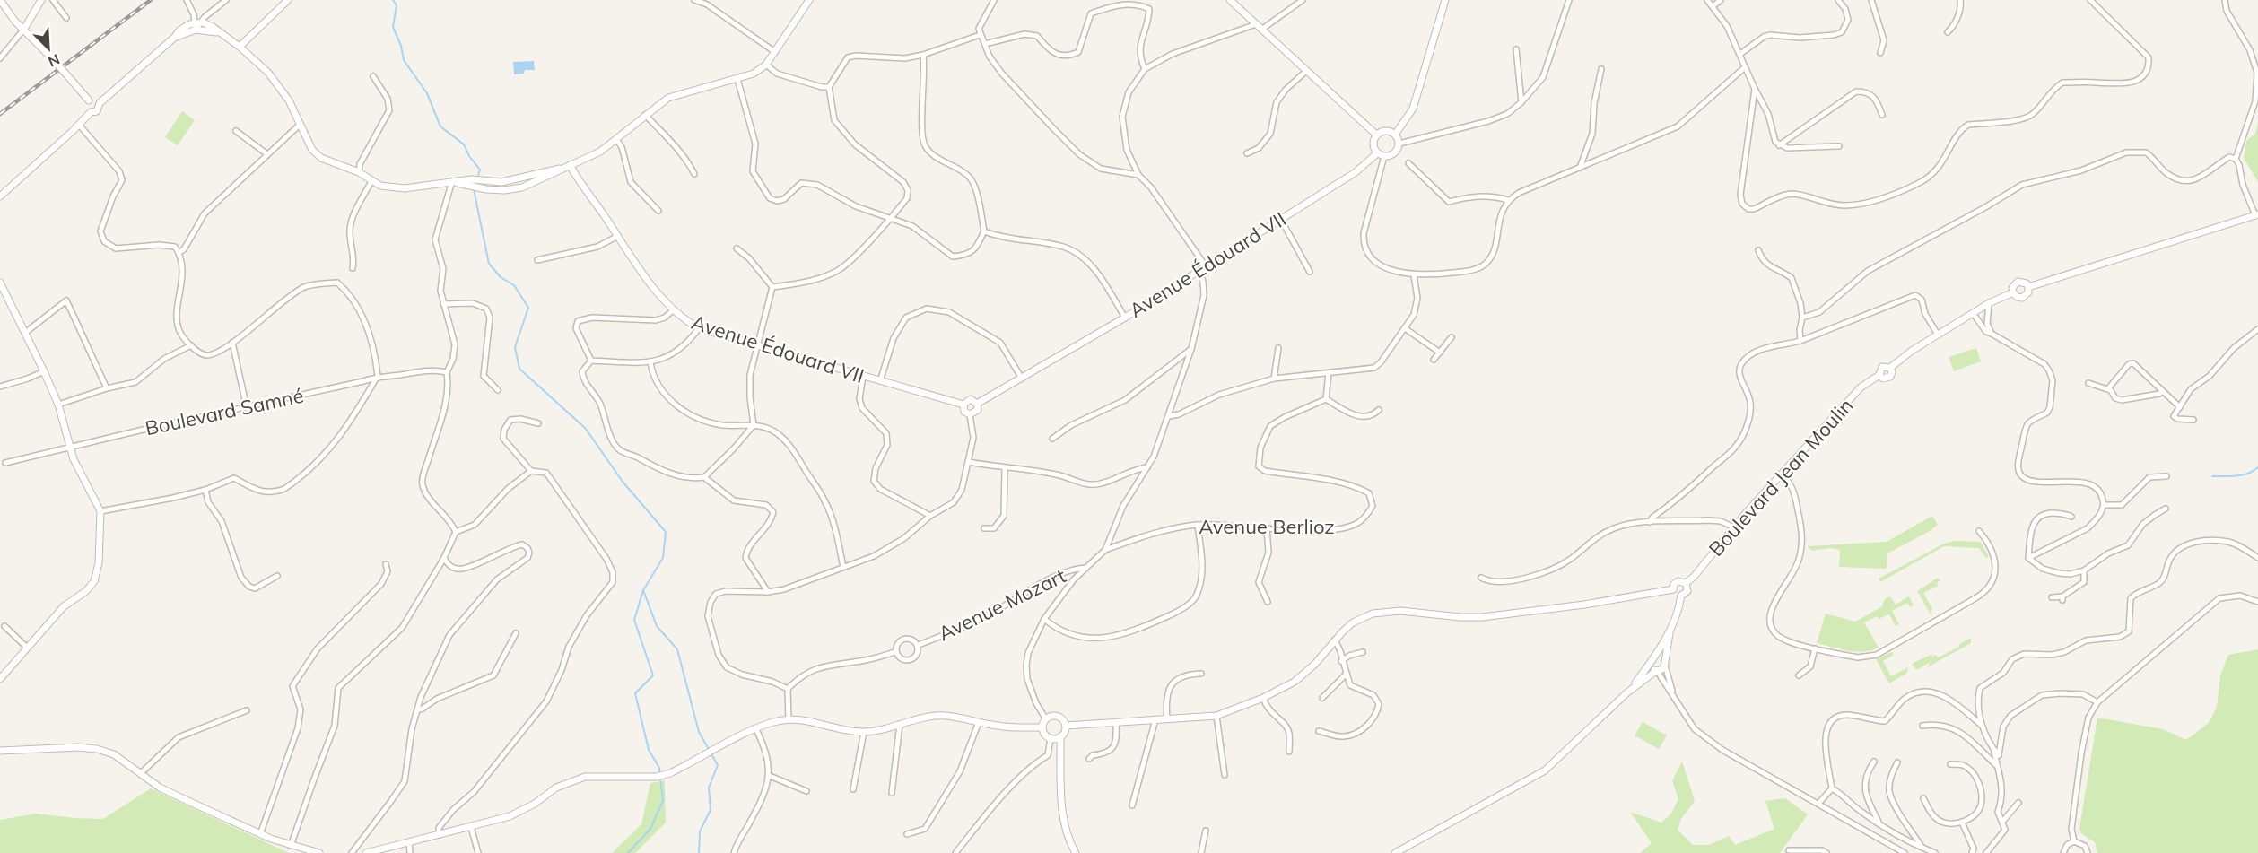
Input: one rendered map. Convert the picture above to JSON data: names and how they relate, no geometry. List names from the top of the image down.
{
  "streets": {
    "street": [
      "Avenue Édouard VII",
      "Boulevard Samné",
      "Boulevard Jean Moulin",
      "Avenue Berlioz",
      "Avenue Mozart"
    ]
  },
  "north": "bottom right"
}
